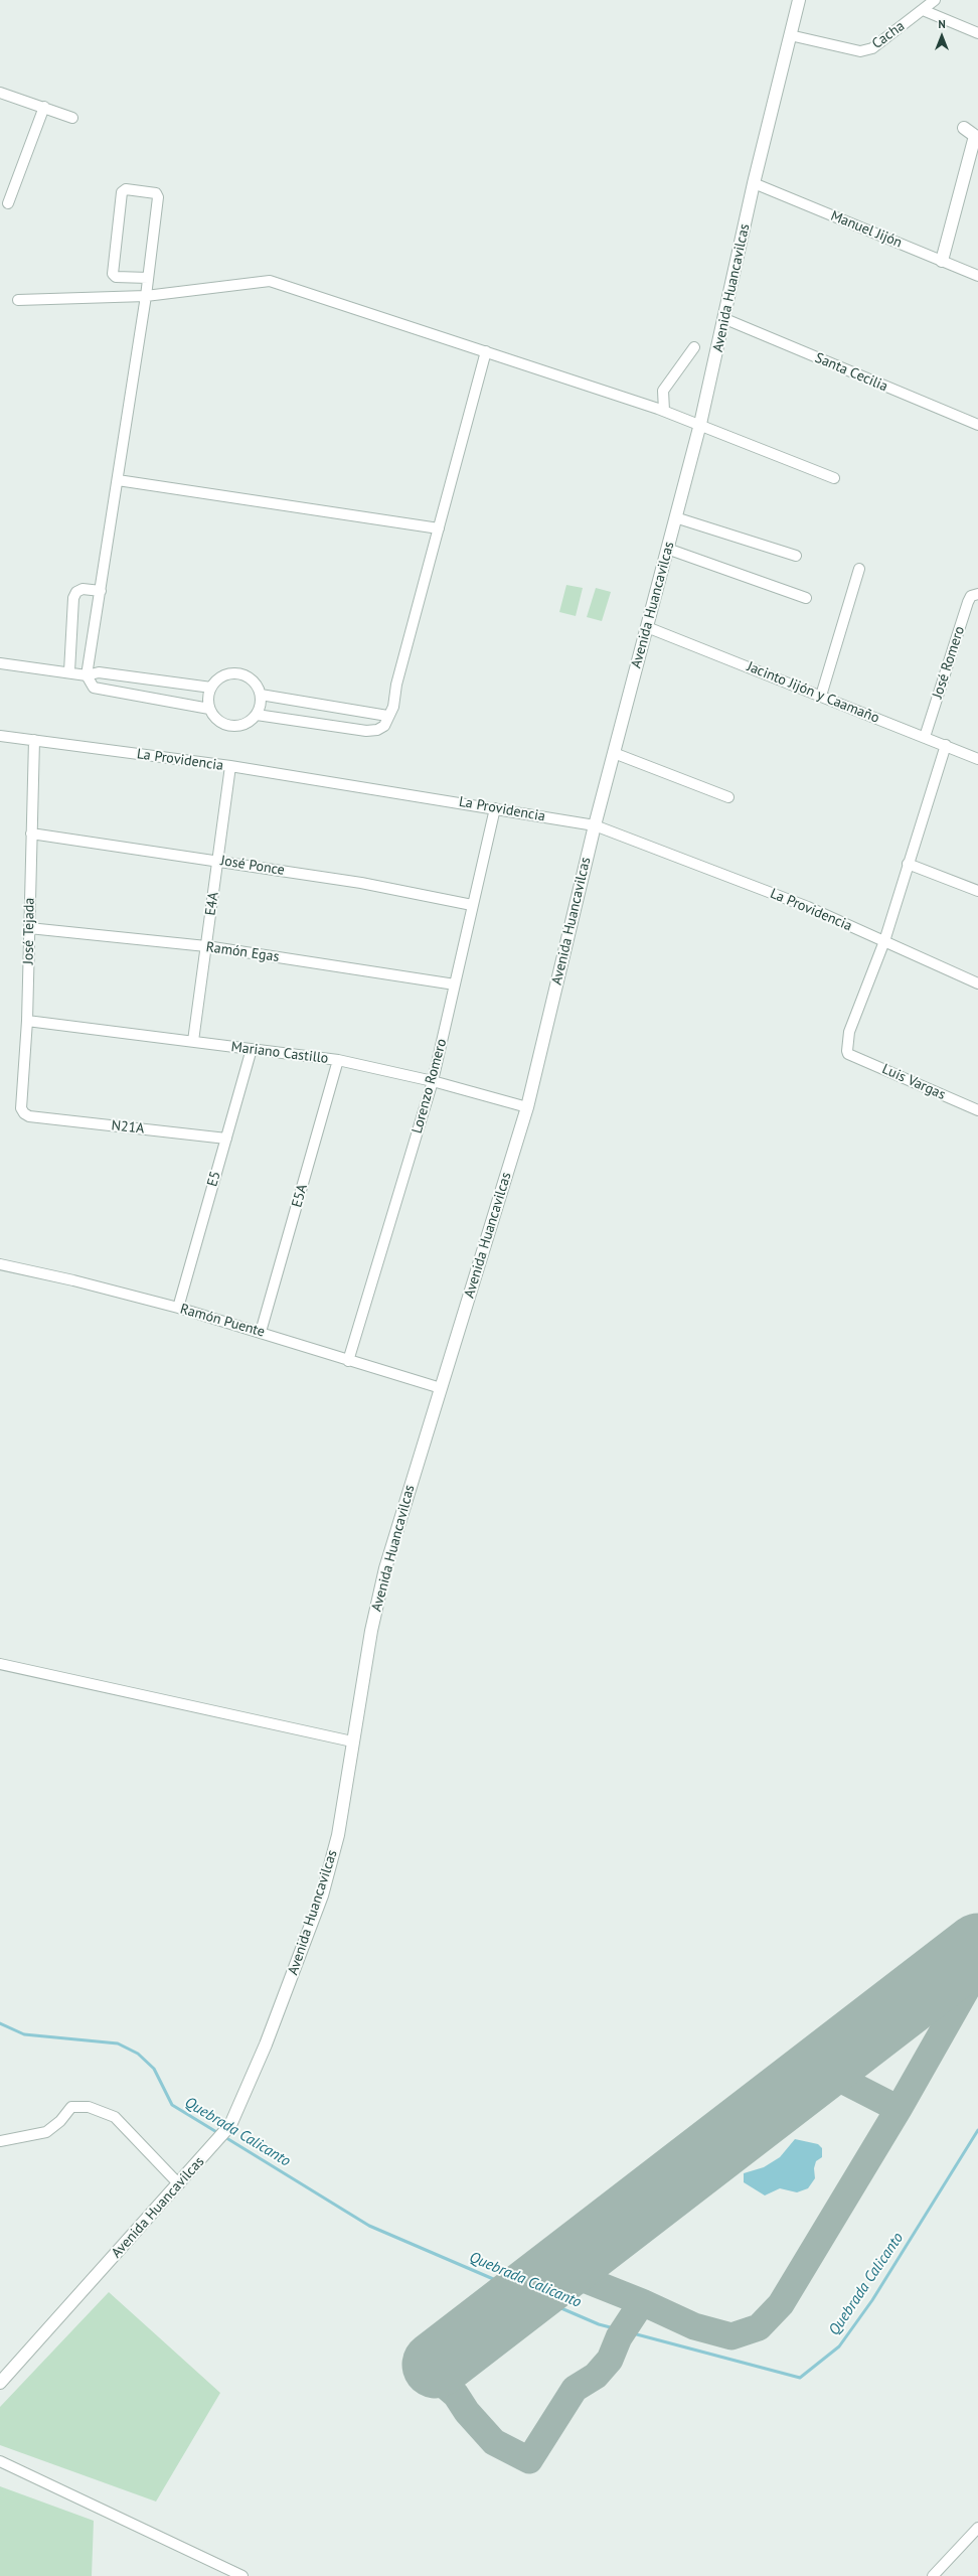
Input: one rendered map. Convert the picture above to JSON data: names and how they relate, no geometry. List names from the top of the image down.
{
  "streets": {
    "street": [
      "Cacha",
      "Manuel Jijón",
      "Avenida Huancavilcas",
      "Santa Cecilia",
      "José Romero",
      "Jacinto Jijón y Caamaño",
      "La Providencia",
      "José Ponce",
      "E4A",
      "José Tejada",
      "Ramón Egas",
      "Mariano Castillo",
      "Luis Vargas",
      "Lorenzo Romero",
      "N21A",
      "E5",
      "E5A",
      "Ramón Puente"
    ]
  },
  "crossings": [
    ["Cacha", "Avenida Huancavilcas"],
    ["Manuel Jijón", "Avenida Huancavilcas"],
    ["Avenida Huancavilcas", "Santa Cecilia"],
    ["Avenida Huancavilcas", "Jacinto Jijón y Caamaño"],
    ["Avenida Huancavilcas", "La Providencia"],
    ["Avenida Huancavilcas", "Mariano Castillo"],
    ["Avenida Huancavilcas", "Ramón Puente"],
    ["José Romero", "Jacinto Jijón y Caamaño"],
    ["La Providencia", "E4A"],
    ["La Providencia", "José Tejada"],
    ["La Providencia", "Luis Vargas"],
    ["La Providencia", "Lorenzo Romero"],
    ["José Ponce", "E4A"],
    ["José Ponce", "José Tejada"],
    ["José Ponce", "Lorenzo Romero"],
    ["E4A", "Ramón Egas"],
    ["E4A", "Mariano Castillo"],
    ["José Tejada", "Ramón Egas"],
    ["José Tejada", "Mariano Castillo"],
    ["José Tejada", "N21A"],
    ["Ramón Egas", "Lorenzo Romero"],
    ["Mariano Castillo", "Lorenzo Romero"],
    ["Mariano Castillo", "E5"],
    ["Mariano Castillo", "E5A"],
    ["Lorenzo Romero", "Ramón Puente"],
    ["N21A", "E5"],
    ["E5", "Ramón Puente"],
    ["E5A", "Ramón Puente"]
  ],
  "water": ["Quebrada Calicanto"],
  "north": "top"
}
